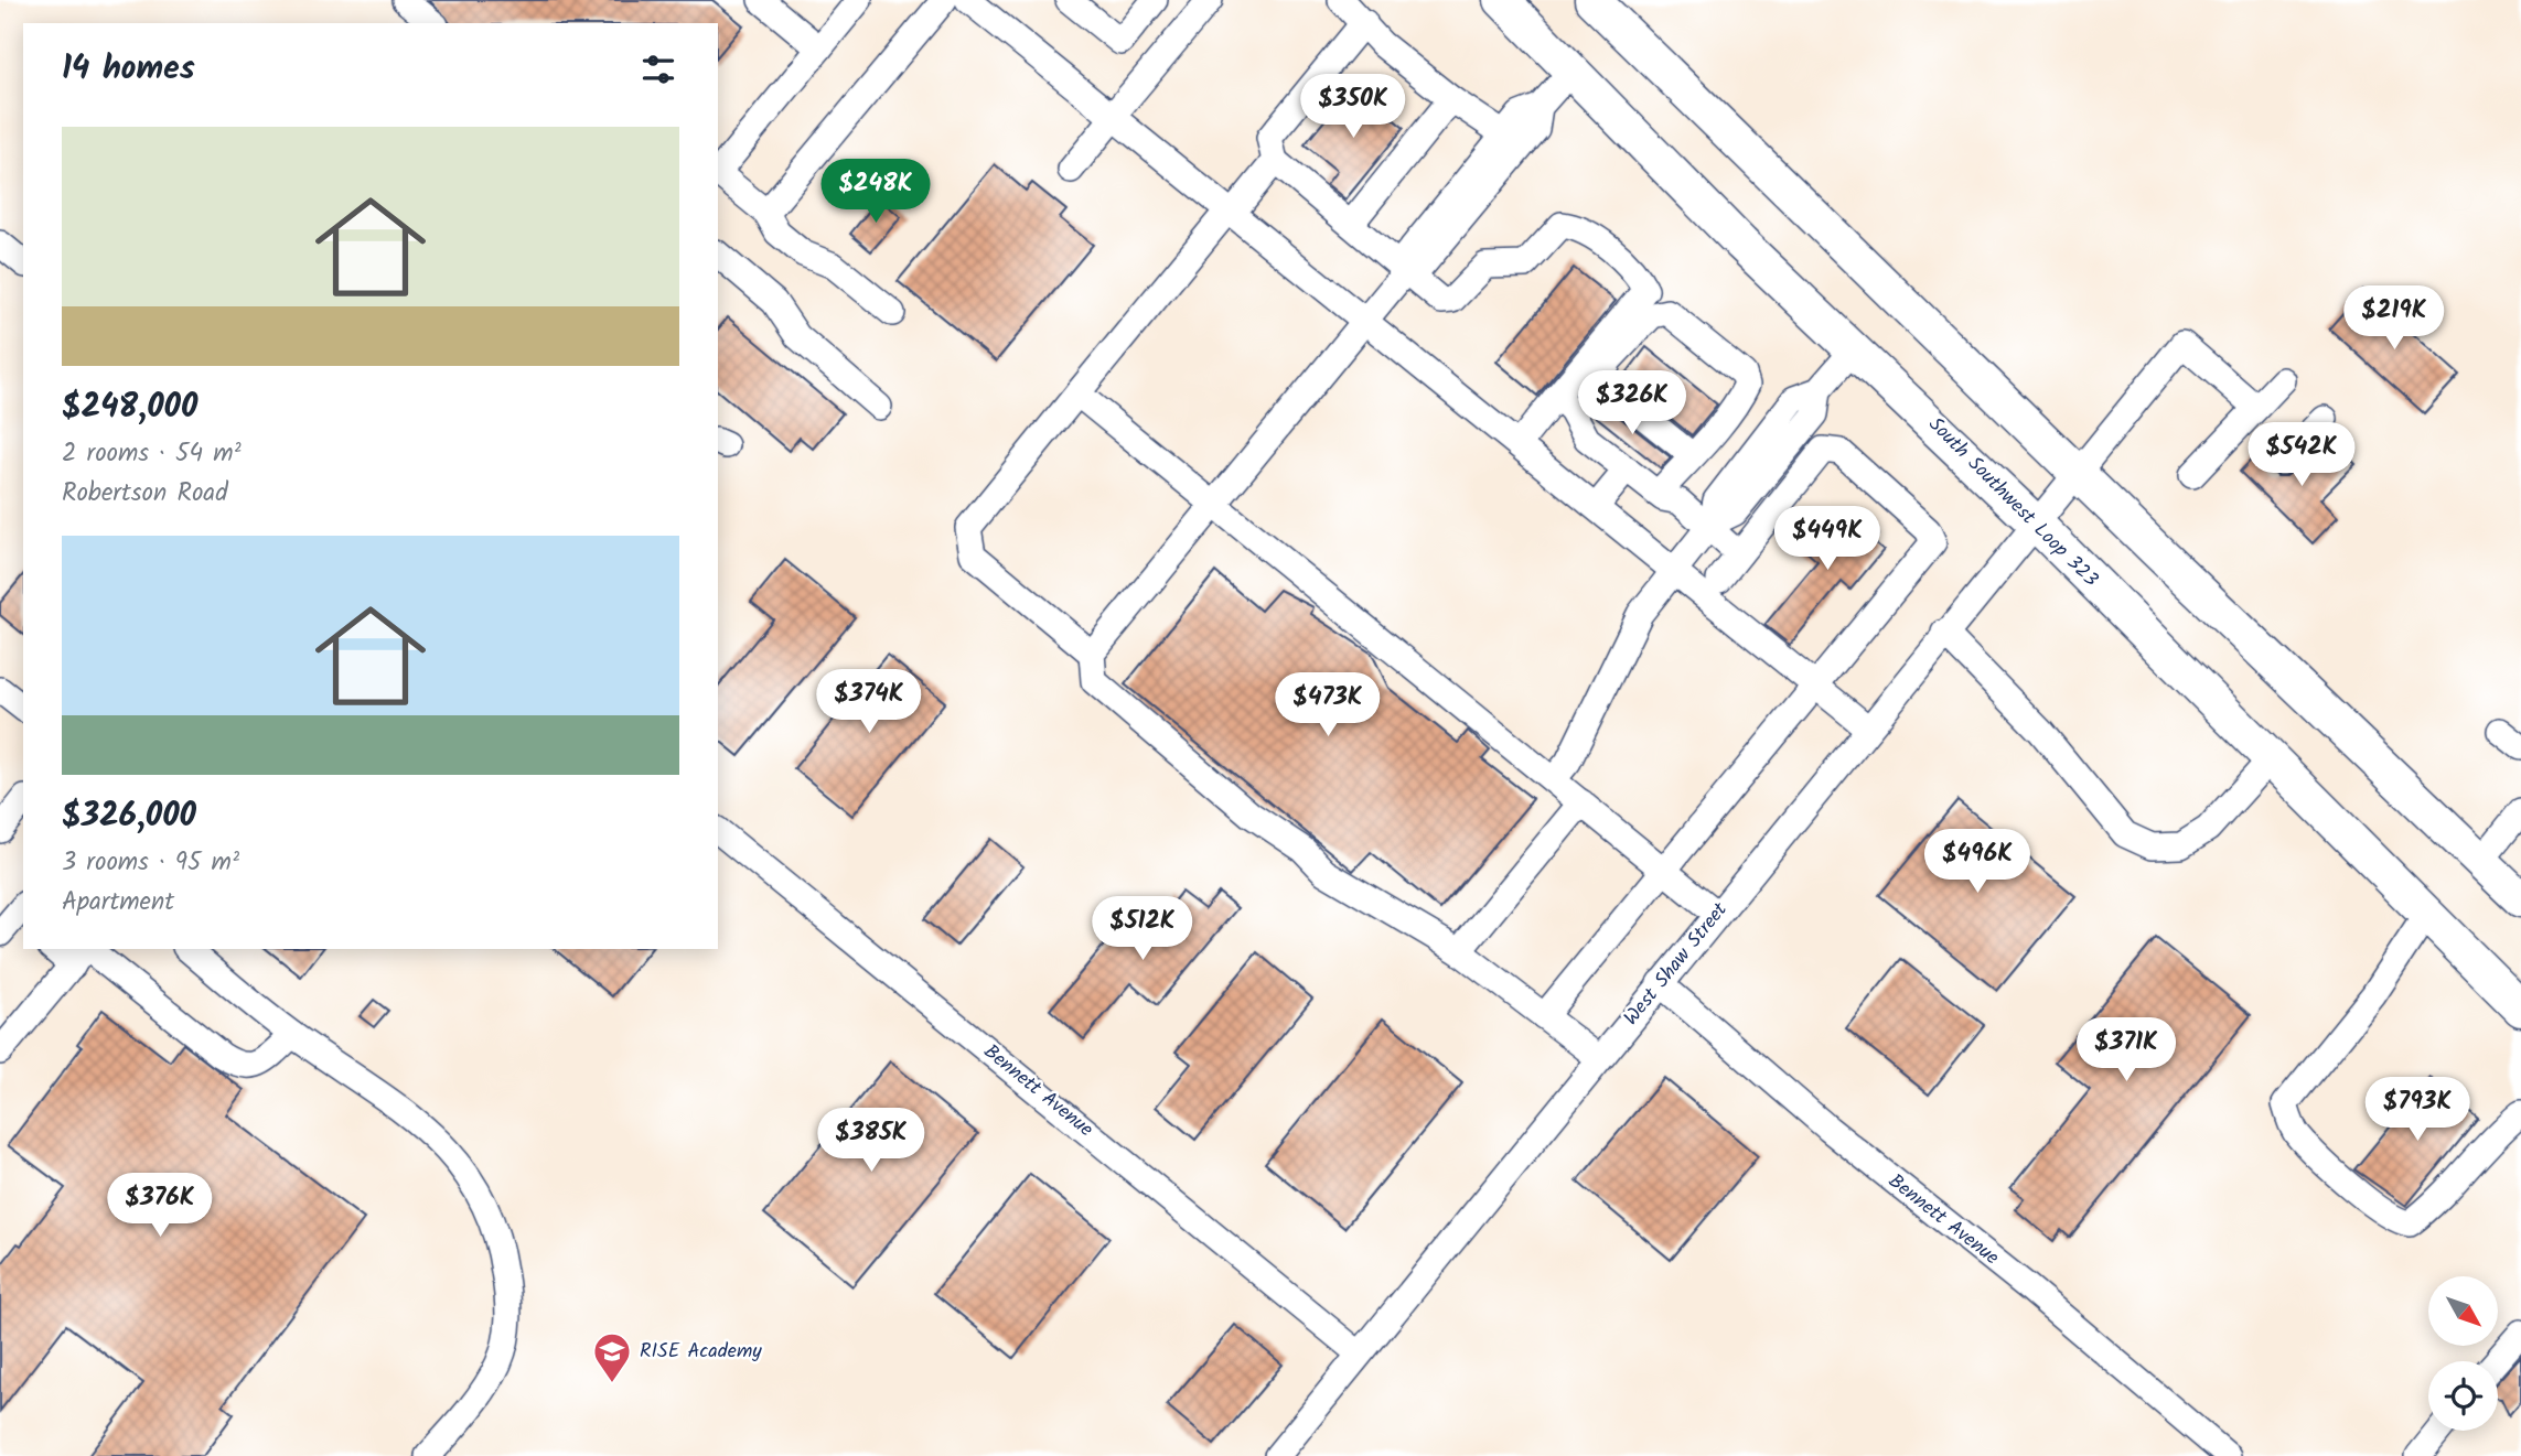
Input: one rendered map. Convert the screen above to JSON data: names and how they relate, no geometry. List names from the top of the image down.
{
  "streets": {
    "highway": ["South Southwest Loop 323"],
    "street": ["West Shaw Street", "Bennett Avenue"]
  },
  "crossings": [
    ["South Southwest Loop 323", "West Shaw Street"],
    ["West Shaw Street", "Bennett Avenue"]
  ],
  "places": {
    "school or university": ["RISE Academy"]
  },
  "north": "bottom right",
  "page": {
    "heading": "14 homes",
    "price": [
      "$350K",
      "$248K",
      "$219K",
      "$326K",
      "$542K",
      "$449K",
      "$374K",
      "$473K",
      "$496K",
      "$512K",
      "$371K",
      "$793K",
      "$385K",
      "$376K"
    ],
    "list": [
      {
        "name": "$248,000",
        "note": "2 rooms · 54 m² · Robertson Road"
      },
      {
        "name": "$326,000",
        "note": "3 rooms · 95 m² · Apartment"
      }
    ]
  }
}
